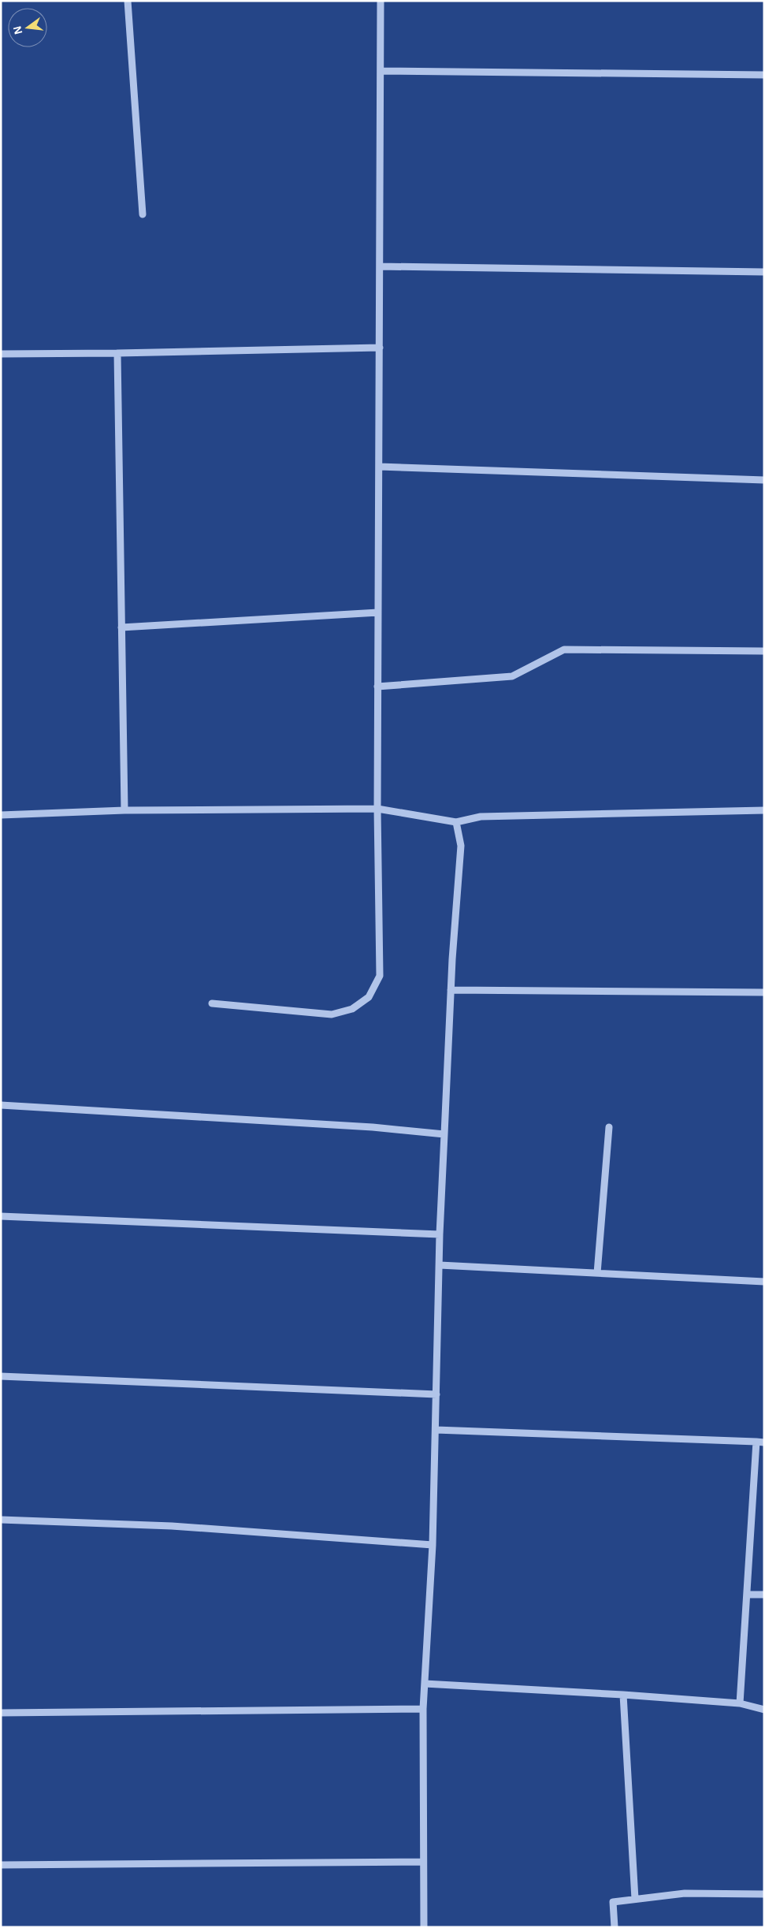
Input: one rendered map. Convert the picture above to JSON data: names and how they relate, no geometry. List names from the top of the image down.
{
  "north": "left"
}
